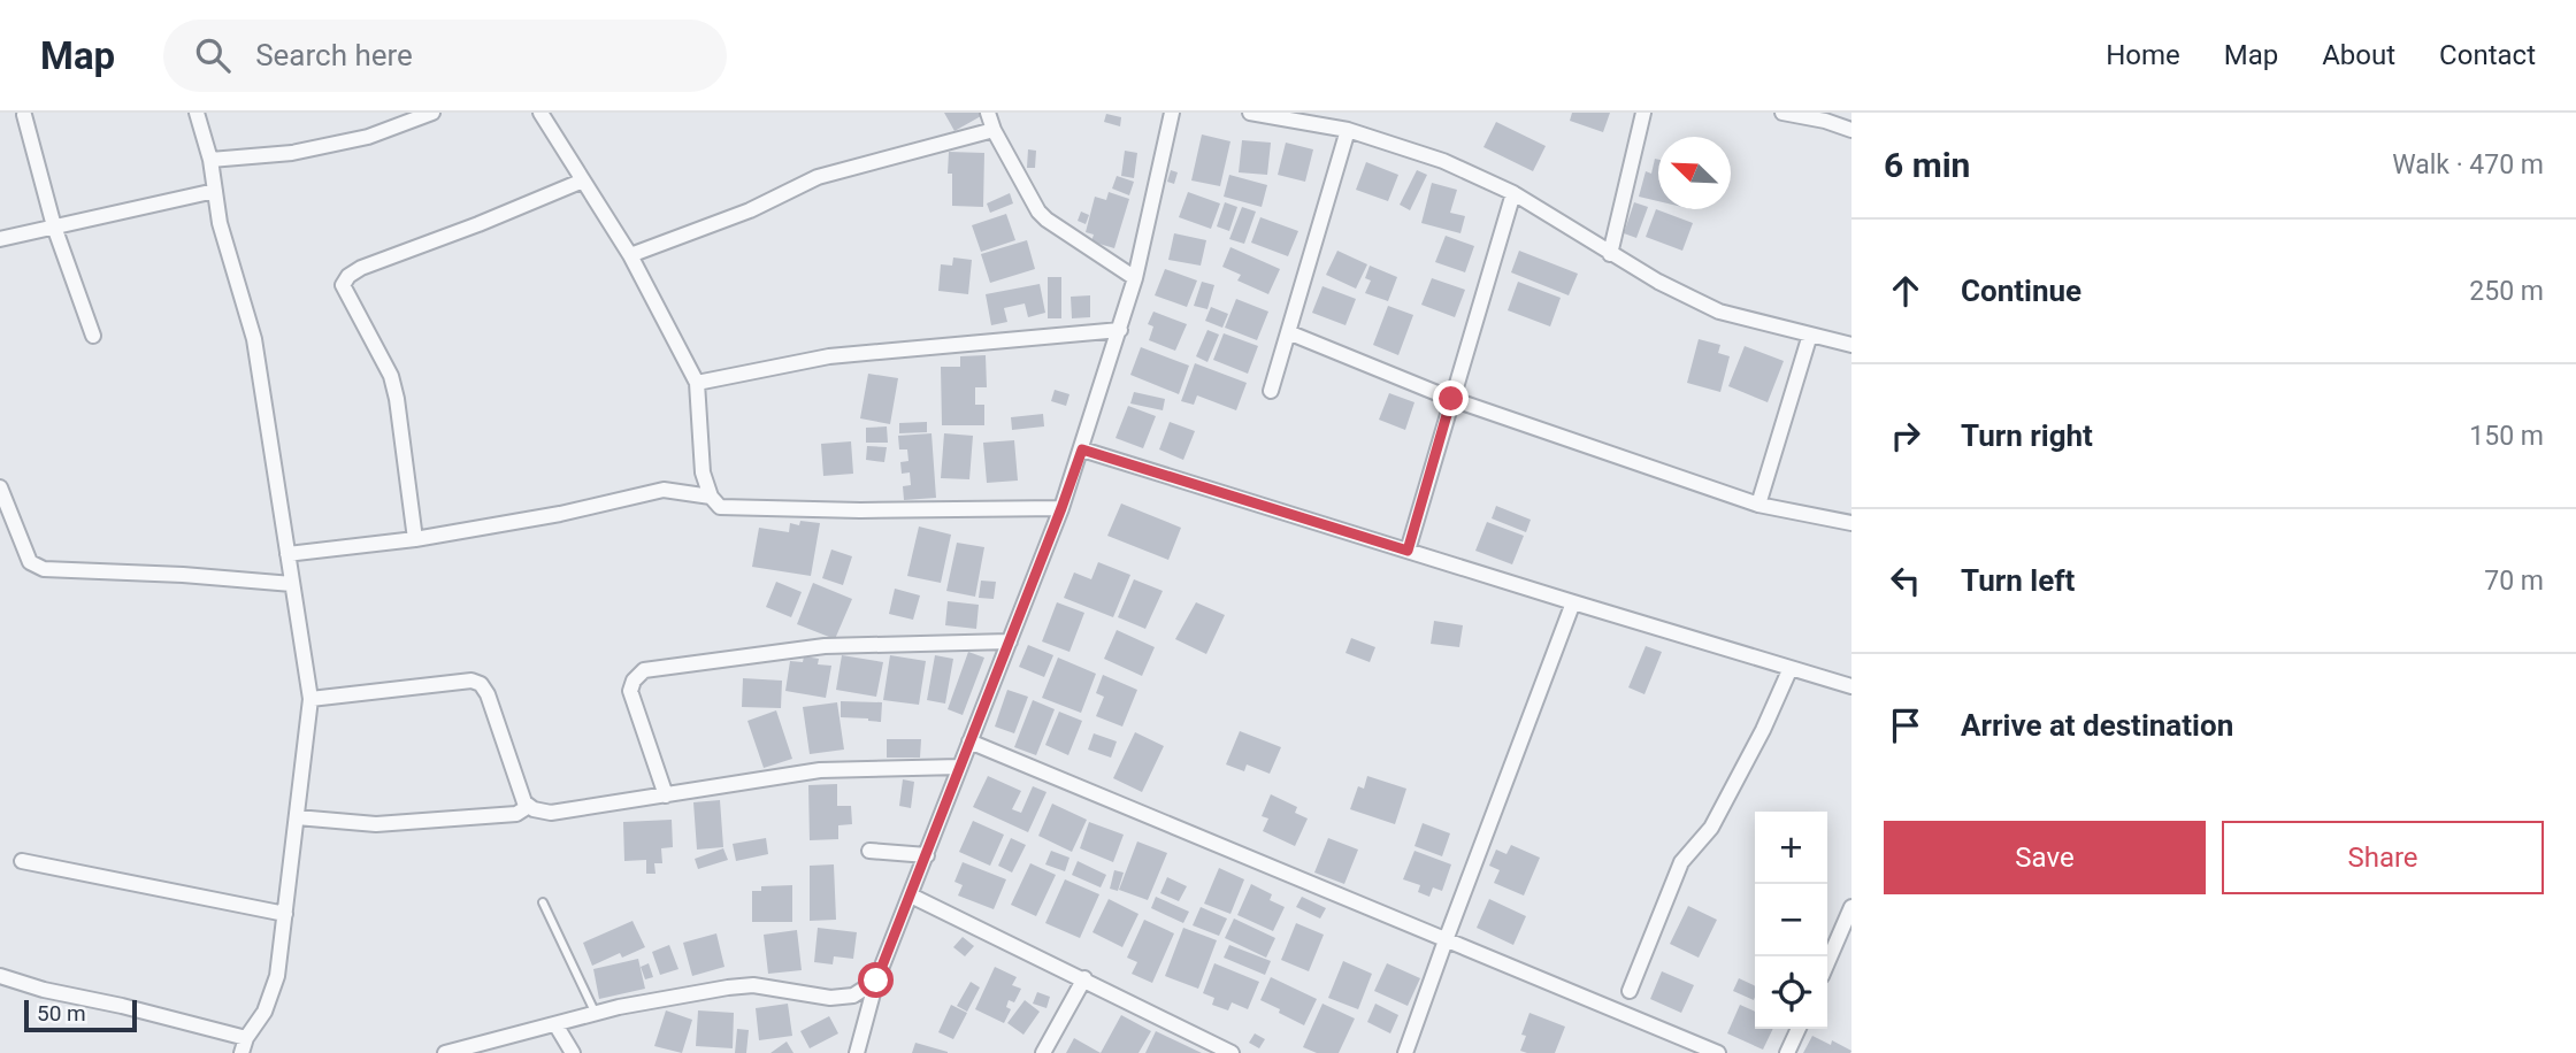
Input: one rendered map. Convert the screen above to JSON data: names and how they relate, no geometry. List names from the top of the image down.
{
  "scale_bar": "50 m",
  "north": "top left",
  "page": {
    "header": "Map",
    "search": "Search here",
    "nav": [
      "Home",
      "Map",
      "About",
      "Contact"
    ],
    "heading": ["6 min", "Walk · 470 m"],
    "list": [
      ["Continue", "250 m"],
      ["Turn right", "150 m"],
      ["Turn left", "70 m"],
      "Arrive at destination"
    ],
    "buttons": ["Save", "Share"],
    "map_buttons": ["+", "−"],
    "scale": "50 m"
  }
}
